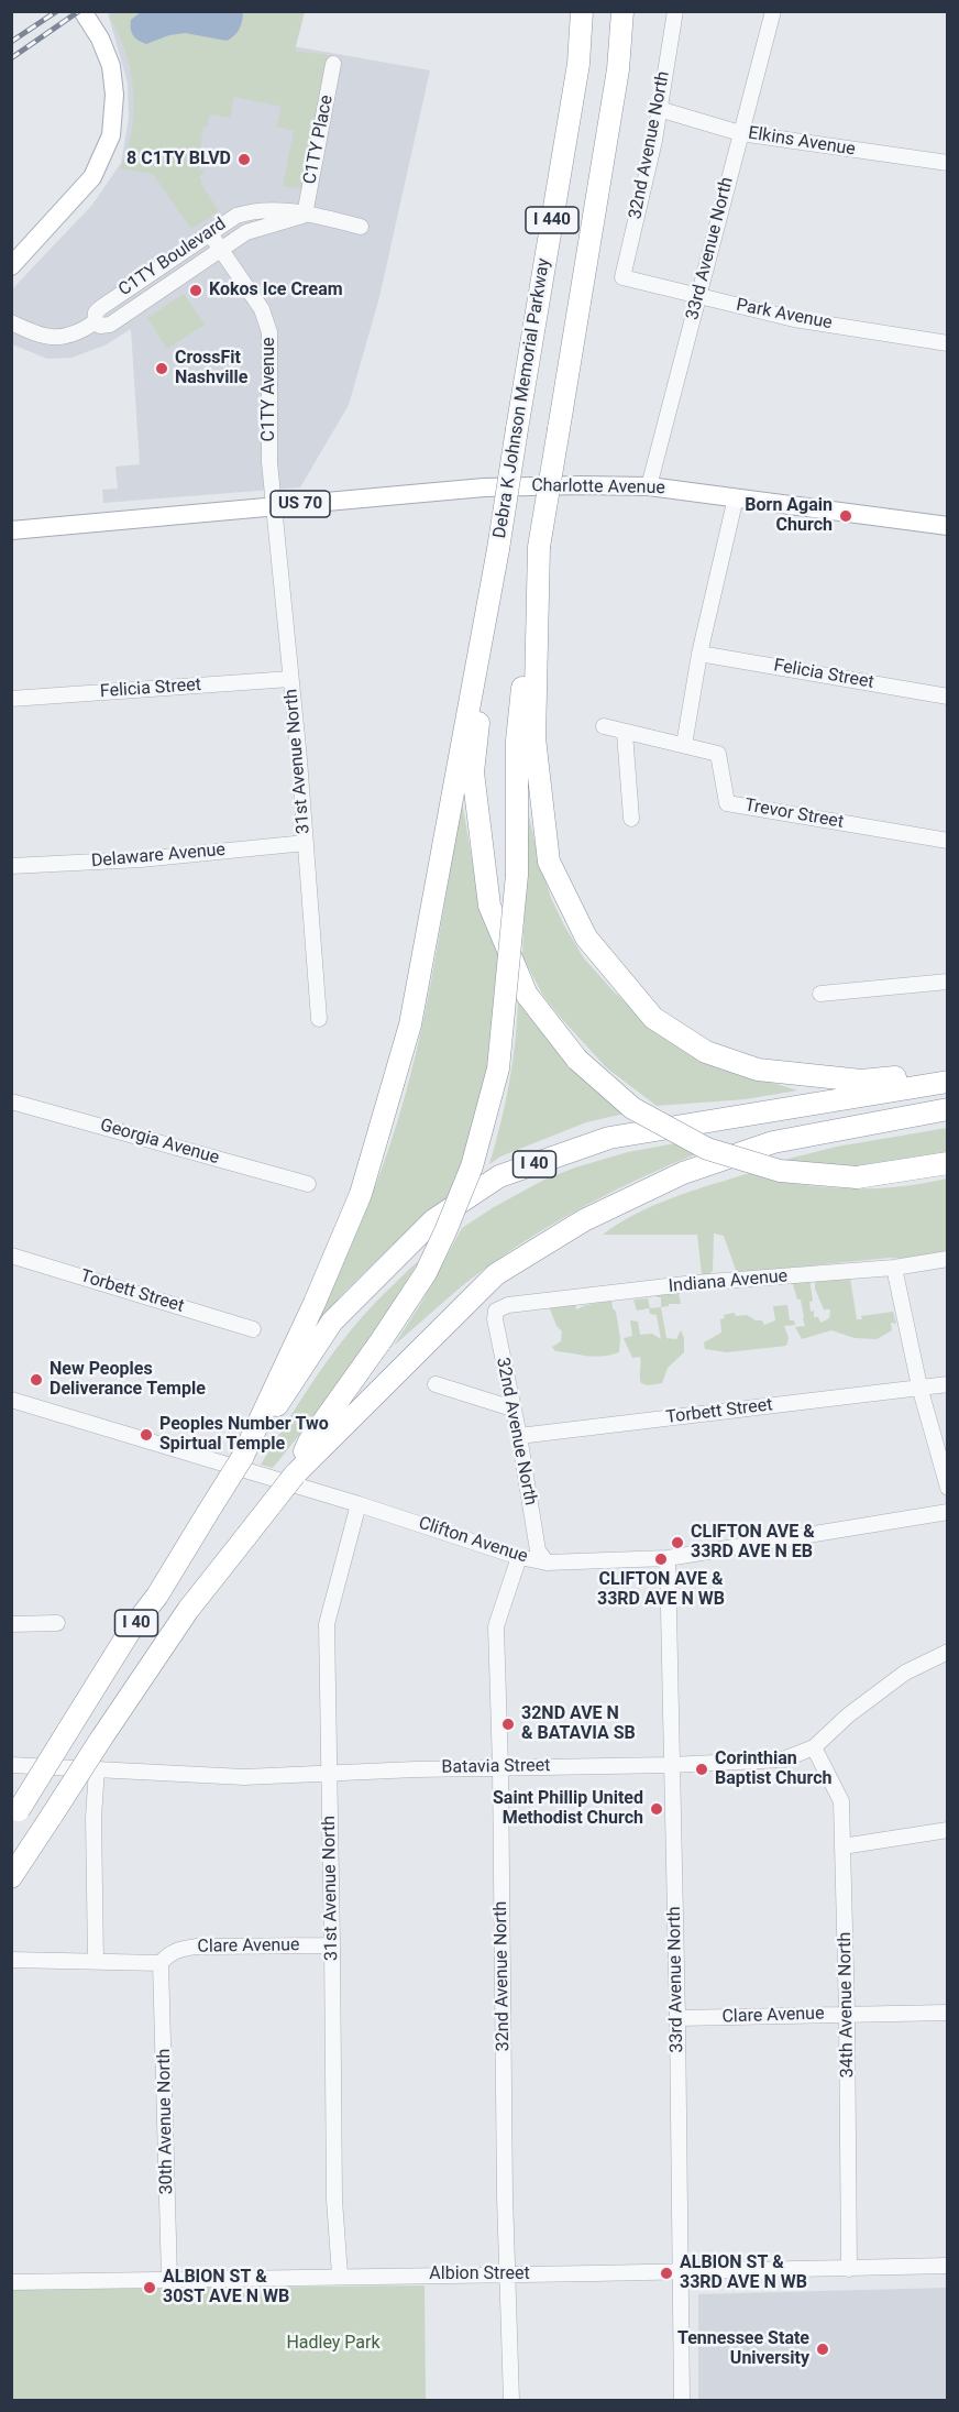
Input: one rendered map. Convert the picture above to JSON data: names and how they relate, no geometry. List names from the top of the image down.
{
  "streets": {
    "highway": ["I 440", "Debra K Johnson Memorial Parkway", "I 40"],
    "main road": ["Charlotte Avenue", "US 70"],
    "street": [
      "C1TY Place",
      "Elkins Avenue",
      "32nd Avenue North",
      "33rd Avenue North",
      "C1TY Boulevard",
      "Park Avenue",
      "C1TY Avenue",
      "Felicia Street",
      "31st Avenue North",
      "Trevor Street",
      "Delaware Avenue",
      "Georgia Avenue",
      "Indiana Avenue",
      "Torbett Street",
      "Clifton Avenue",
      "Batavia Street",
      "Clare Avenue",
      "34th Avenue North",
      "30th Avenue North",
      "Albion Street"
    ]
  },
  "crossings": [
    ["C1TY Place", "C1TY Boulevard"],
    ["Elkins Avenue", "32nd Avenue North"],
    ["Elkins Avenue", "33rd Avenue North"],
    ["32nd Avenue North", "Park Avenue"],
    ["32nd Avenue North", "Indiana Avenue"],
    ["32nd Avenue North", "Torbett Street"],
    ["32nd Avenue North", "Clifton Avenue"],
    ["32nd Avenue North", "Batavia Street"],
    ["32nd Avenue North", "Albion Street"],
    ["33rd Avenue North", "Park Avenue"],
    ["33rd Avenue North", "Charlotte Avenue"],
    ["33rd Avenue North", "Clifton Avenue"],
    ["33rd Avenue North", "Batavia Street"],
    ["33rd Avenue North", "Clare Avenue"],
    ["33rd Avenue North", "Albion Street"],
    ["C1TY Boulevard", "C1TY Avenue"],
    ["C1TY Avenue", "Charlotte Avenue"],
    ["C1TY Avenue", "31st Avenue North"],
    ["Charlotte Avenue", "31st Avenue North"],
    ["Felicia Street", "31st Avenue North"],
    ["31st Avenue North", "Delaware Avenue"],
    ["31st Avenue North", "Clifton Avenue"],
    ["31st Avenue North", "Batavia Street"],
    ["31st Avenue North", "Clare Avenue"],
    ["31st Avenue North", "Albion Street"],
    ["Batavia Street", "34th Avenue North"],
    ["Clare Avenue", "34th Avenue North"],
    ["Clare Avenue", "30th Avenue North"],
    ["34th Avenue North", "Albion Street"],
    ["30th Avenue North", "Albion Street"]
  ],
  "parks": ["Hadley Park"],
  "places": [
    "8 C1TY BLVD",
    "Kokos Ice Cream",
    "CrossFit Nashville",
    "Born Again Church",
    "New Peoples Deliverance Temple",
    "Peoples Number Two Spirtual Temple",
    "CLIFTON AVE & 33RD AVE N EB",
    "CLIFTON AVE & 33RD AVE N WB",
    "32ND AVE N & BATAVIA SB",
    "Corinthian Baptist Church",
    "Saint Phillip United Methodist Church",
    "ALBION ST & 33RD AVE N WB",
    "ALBION ST & 30ST AVE N WB",
    "Tennessee State University"
  ]
}
